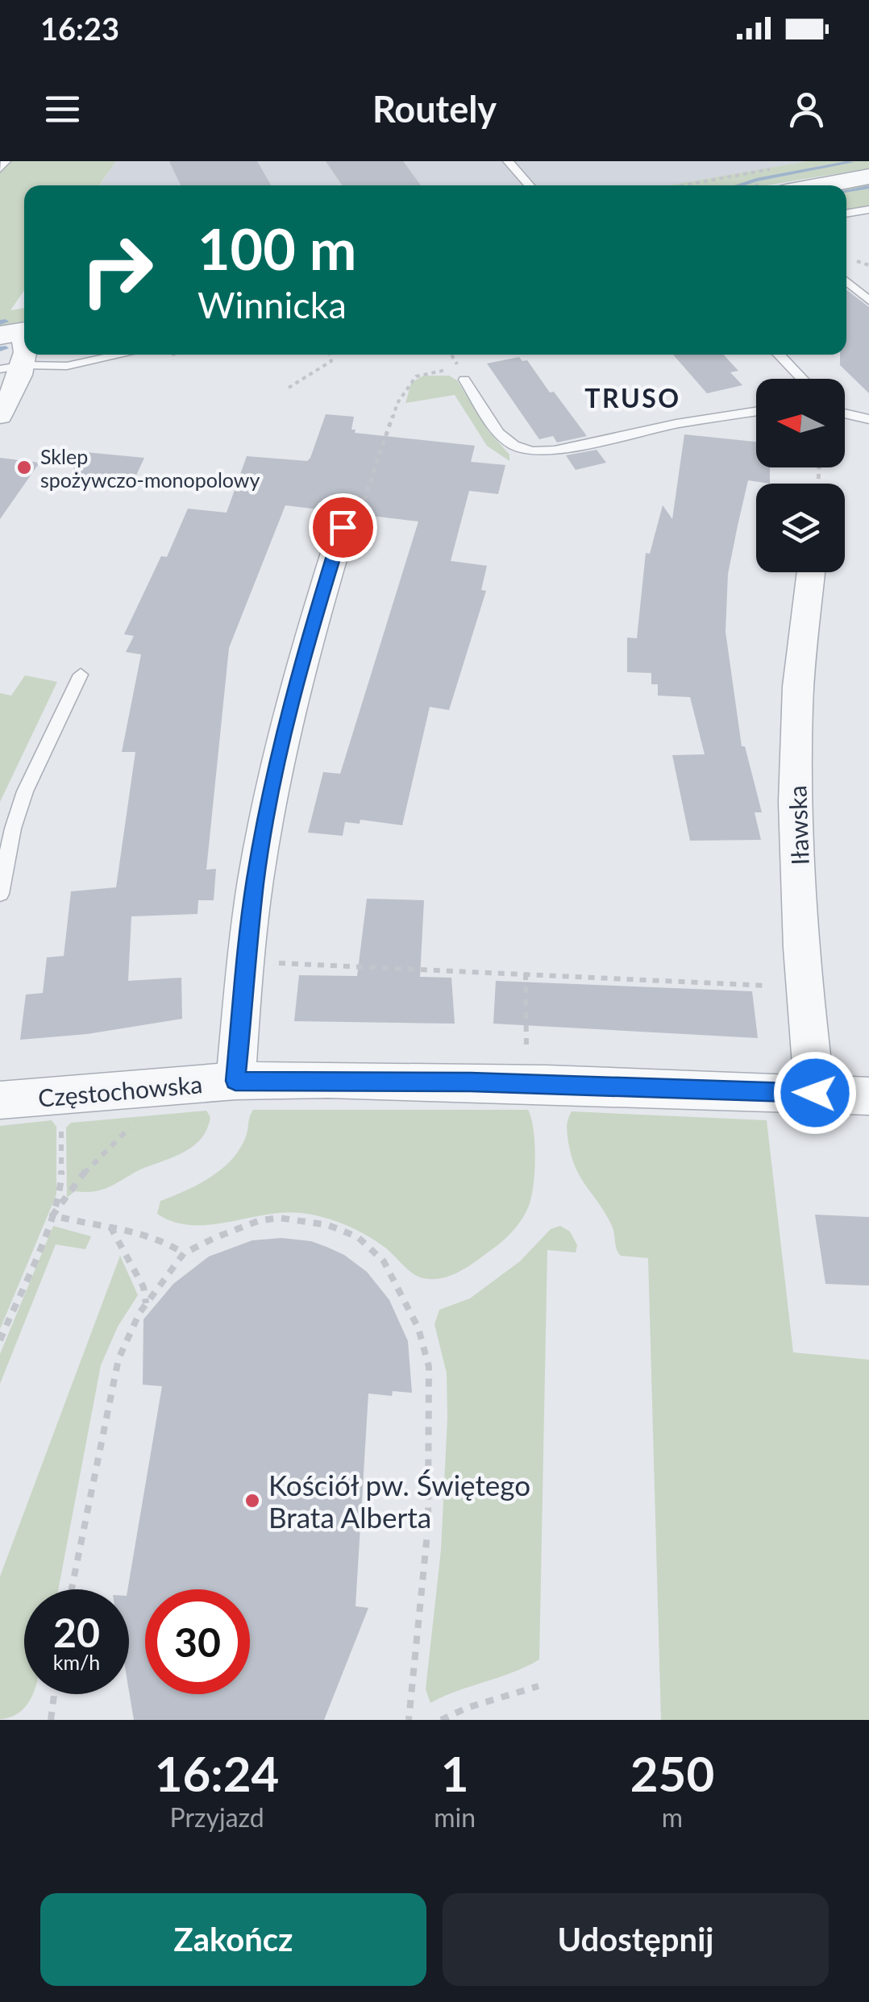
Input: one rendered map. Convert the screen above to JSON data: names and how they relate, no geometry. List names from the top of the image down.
{
  "streets": {
    "street": ["Iławska", "Częstochowska"]
  },
  "crossings": [
    ["Iławska", "Częstochowska"]
  ],
  "districts": ["TRUSO"],
  "places": ["Sklep spożywczo-monopolowy", "Kościół pw. Świętego Brata Alberta"],
  "north": "left",
  "page": {
    "status": "16:23",
    "header": "Routely",
    "turn": ["100 m", "Winnicka"],
    "speed": "20 km/h",
    "limit": "30",
    "eta": [
      "16:24",
      "Przyjazd",
      "1",
      "min",
      "250",
      "m"
    ],
    "buttons": ["Zakończ", "Udostępnij"]
  }
}
